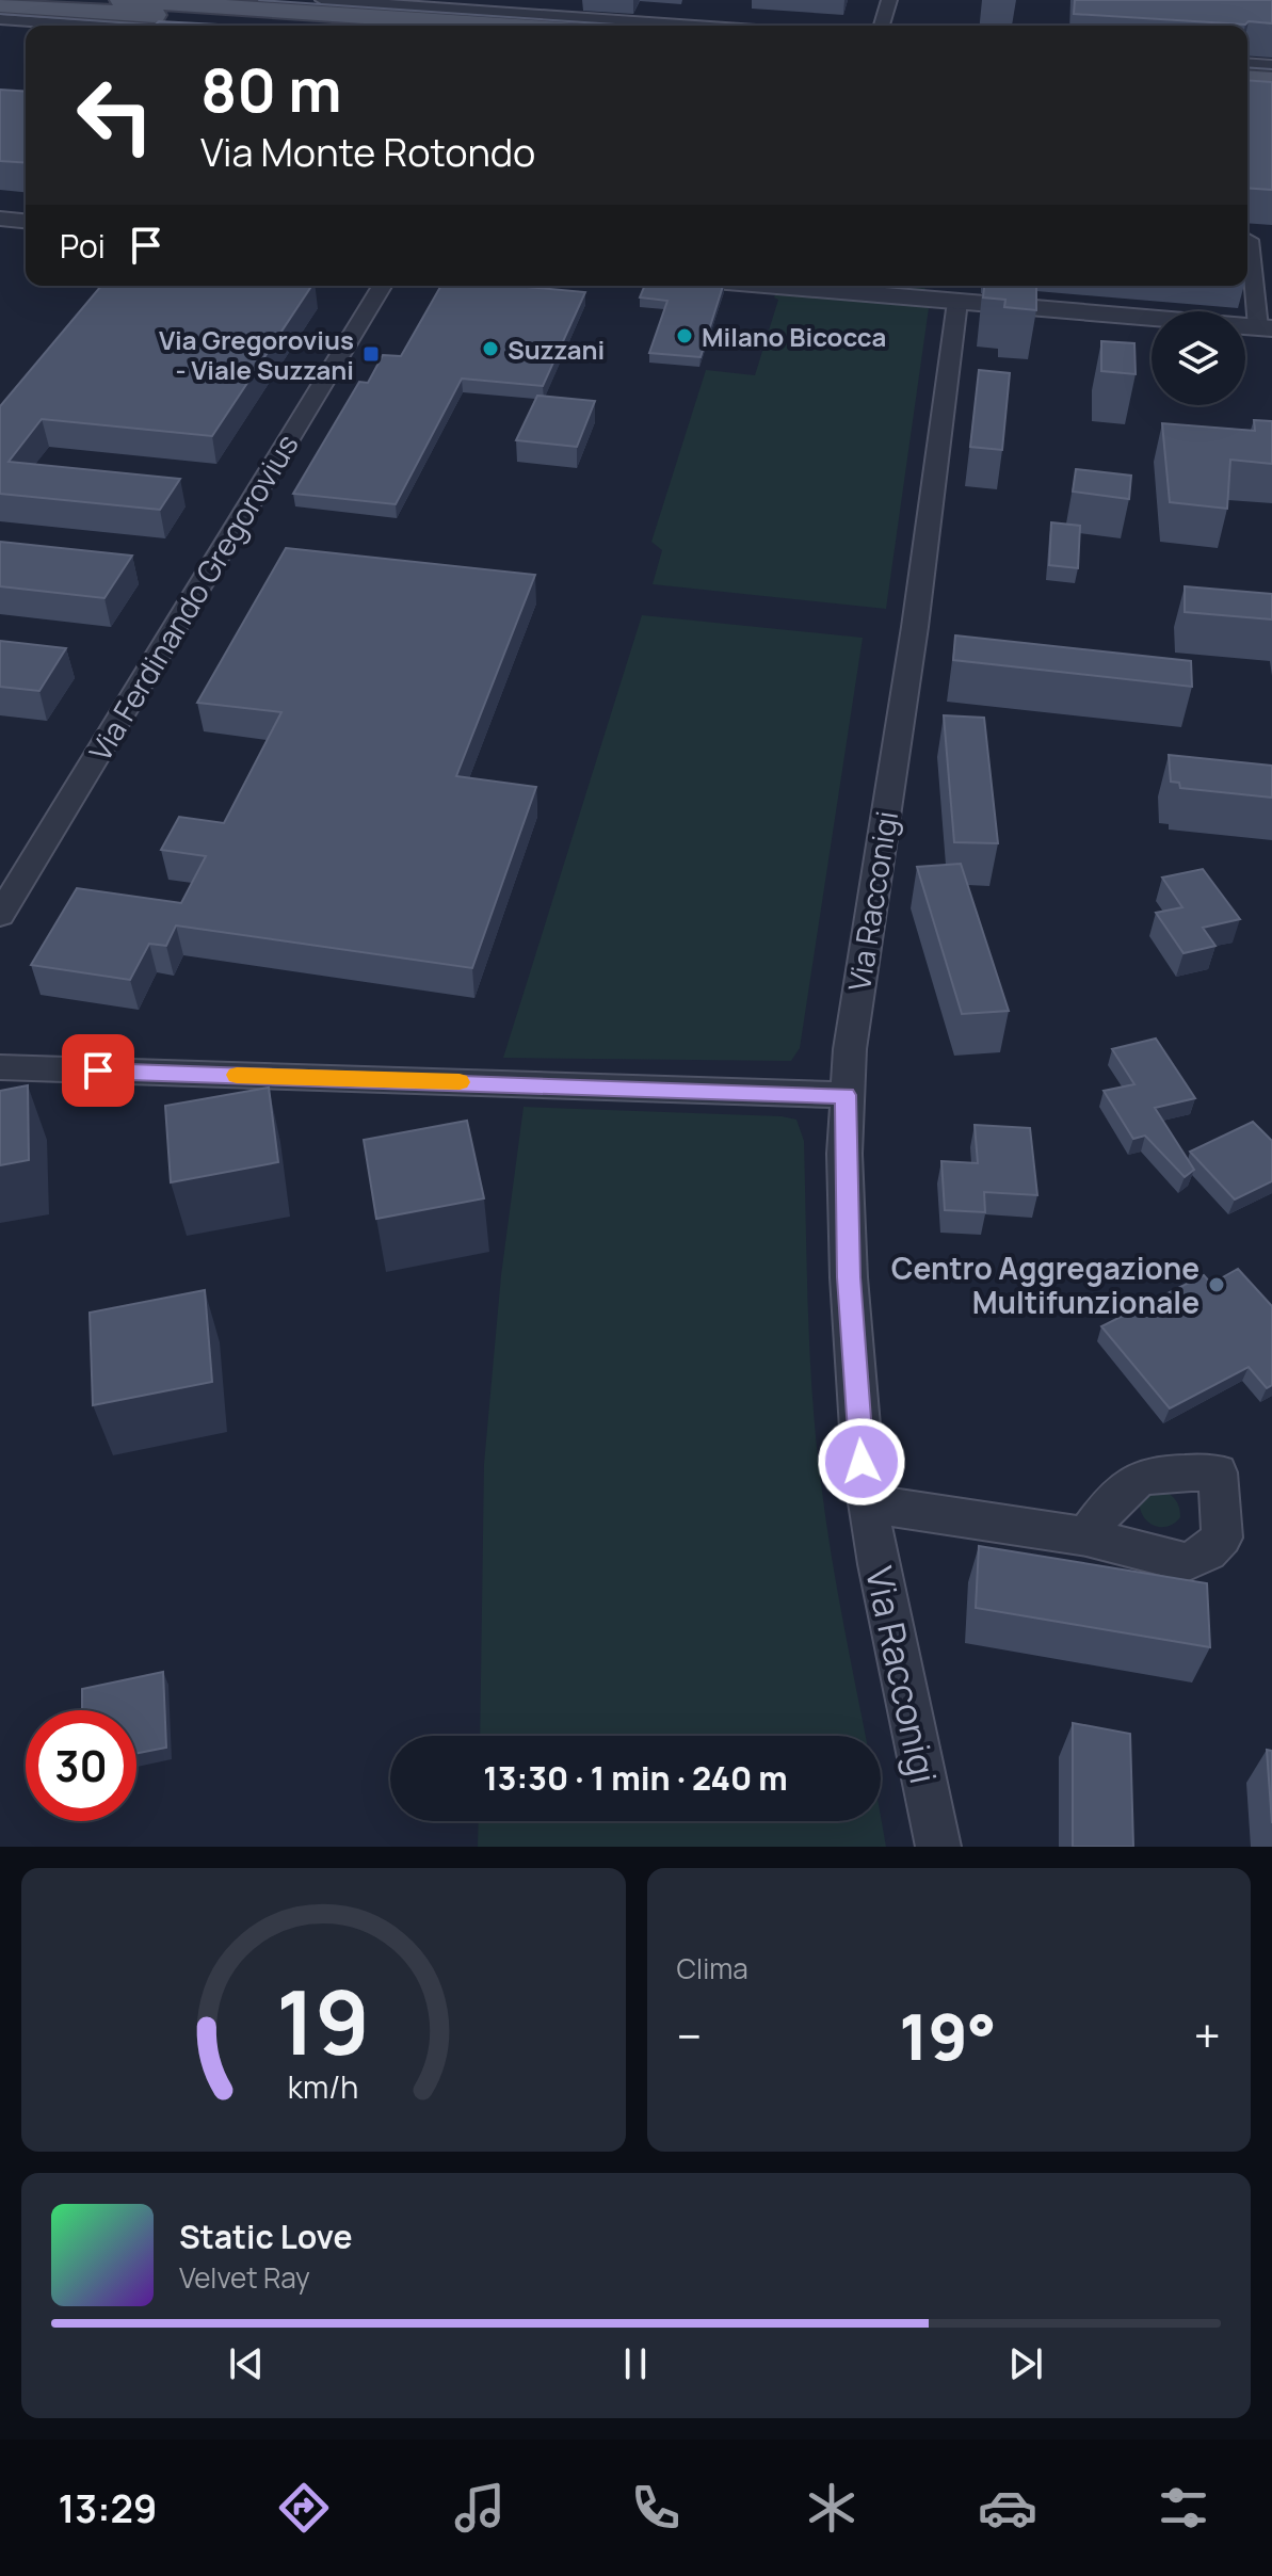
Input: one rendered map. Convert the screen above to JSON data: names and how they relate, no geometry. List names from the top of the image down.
{
  "streets": {
    "street": ["Via Ferdinando Gregorovius", "Via Racconigi"]
  },
  "places": {
    "other": ["Milano Bicocca", "Suzzani", "Centro Aggregazione Multifunzionale"],
    "transit": ["Via Gregorovius - Viale Suzzani"]
  },
  "page": {
    "turn": ["80 m", "Via Monte Rotondo"],
    "then": "Poi",
    "limit": "30",
    "trip": "13:30 · 1 min · 240 m",
    "tile": "Clima",
    "heat": ["−", "19°", "+"],
    "song": ["Static Love", "Velvet Ray"],
    "tabs": "13:29",
    "gauge": ["19", "km/h"]
  }
}
